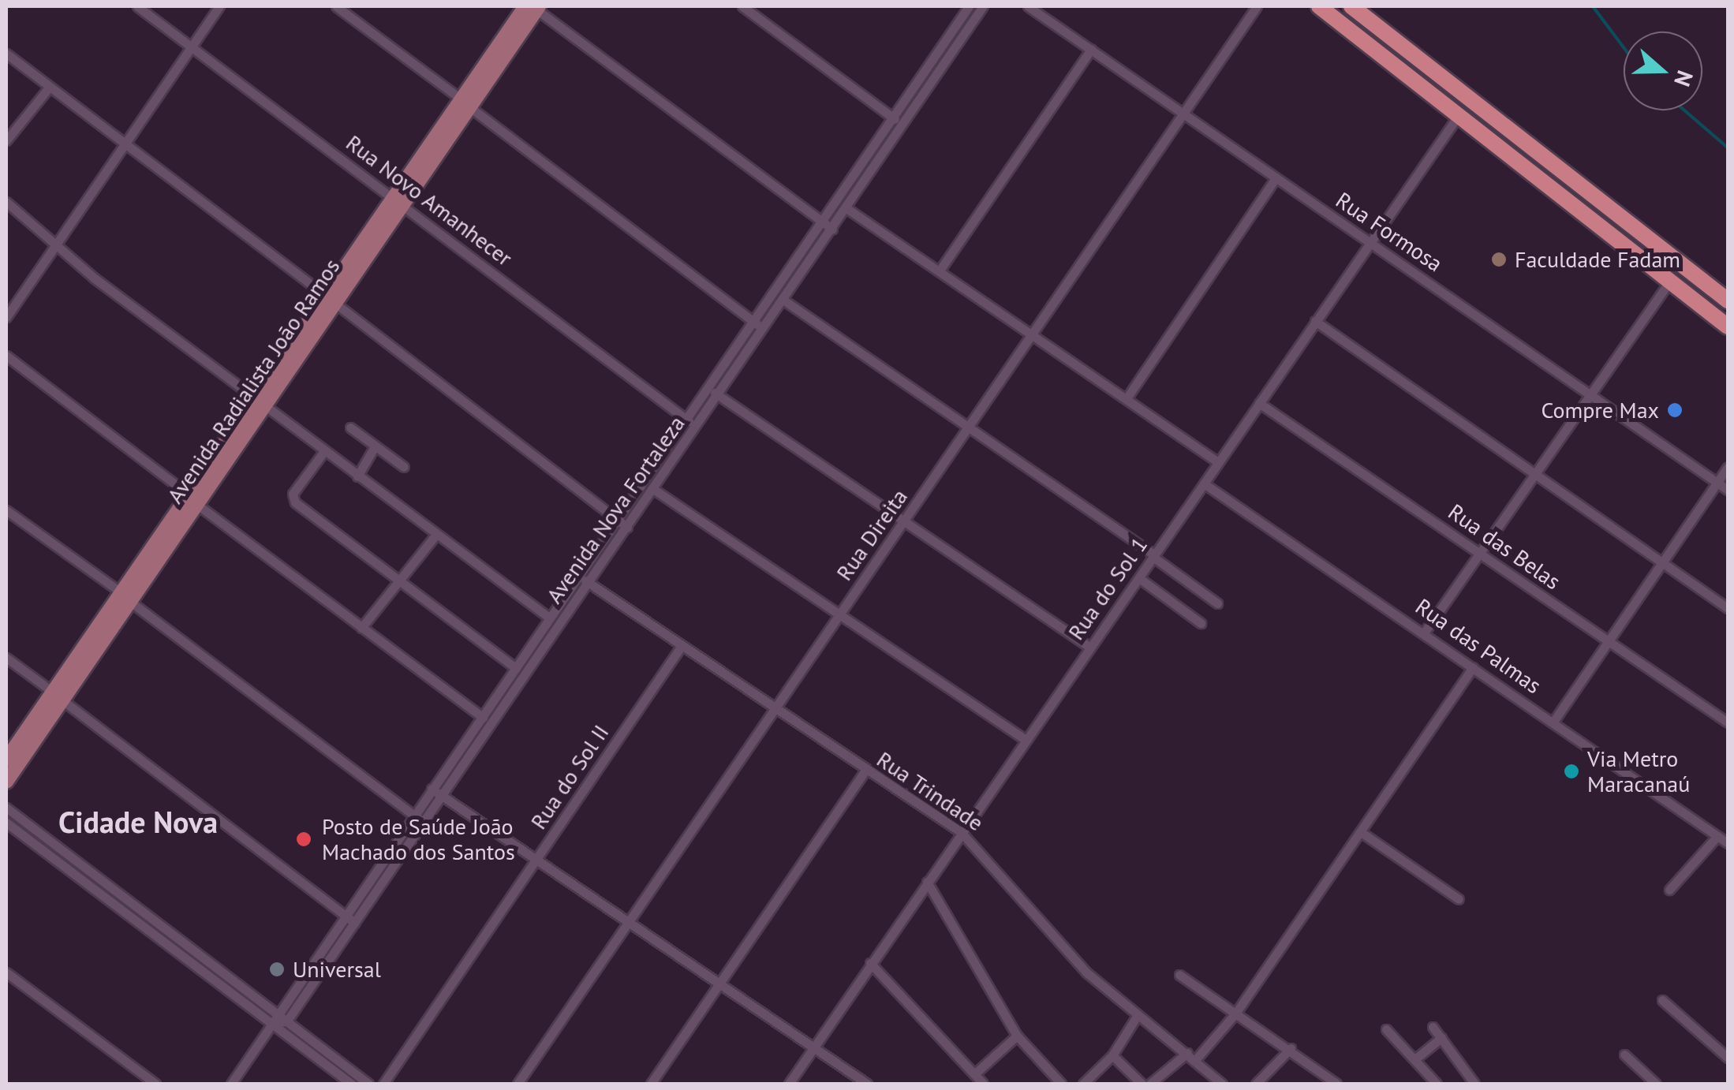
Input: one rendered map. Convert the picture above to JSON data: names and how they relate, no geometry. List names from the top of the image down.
{
  "streets": {
    "main road": ["Avenida Radialista João Ramos"],
    "street": [
      "Rua Novo Amanhecer",
      "Rua Formosa",
      "Avenida Nova Fortaleza",
      "Rua Direita",
      "Rua das Belas",
      "Rua do Sol 1",
      "Rua das Palmas",
      "Rua do Sol II",
      "Rua Trindade"
    ]
  },
  "crossings": [
    ["Rua Novo Amanhecer", "Avenida Radialista João Ramos"],
    ["Rua Novo Amanhecer", "Avenida Nova Fortaleza"],
    ["Rua Formosa", "Rua Direita"],
    ["Rua Formosa", "Rua do Sol 1"],
    ["Avenida Nova Fortaleza", "Rua Trindade"],
    ["Rua Direita", "Rua Trindade"],
    ["Rua das Belas", "Rua do Sol 1"],
    ["Rua do Sol 1", "Rua das Palmas"],
    ["Rua do Sol 1", "Rua Trindade"],
    ["Rua do Sol II", "Rua Trindade"]
  ],
  "districts": ["Cidade Nova"],
  "places": [
    "Faculdade Fadam",
    "Compre Max",
    "Via Metro Maracanaú",
    "Posto de Saúde João Machado dos Santos",
    "Universal"
  ],
  "north": "right"
}
